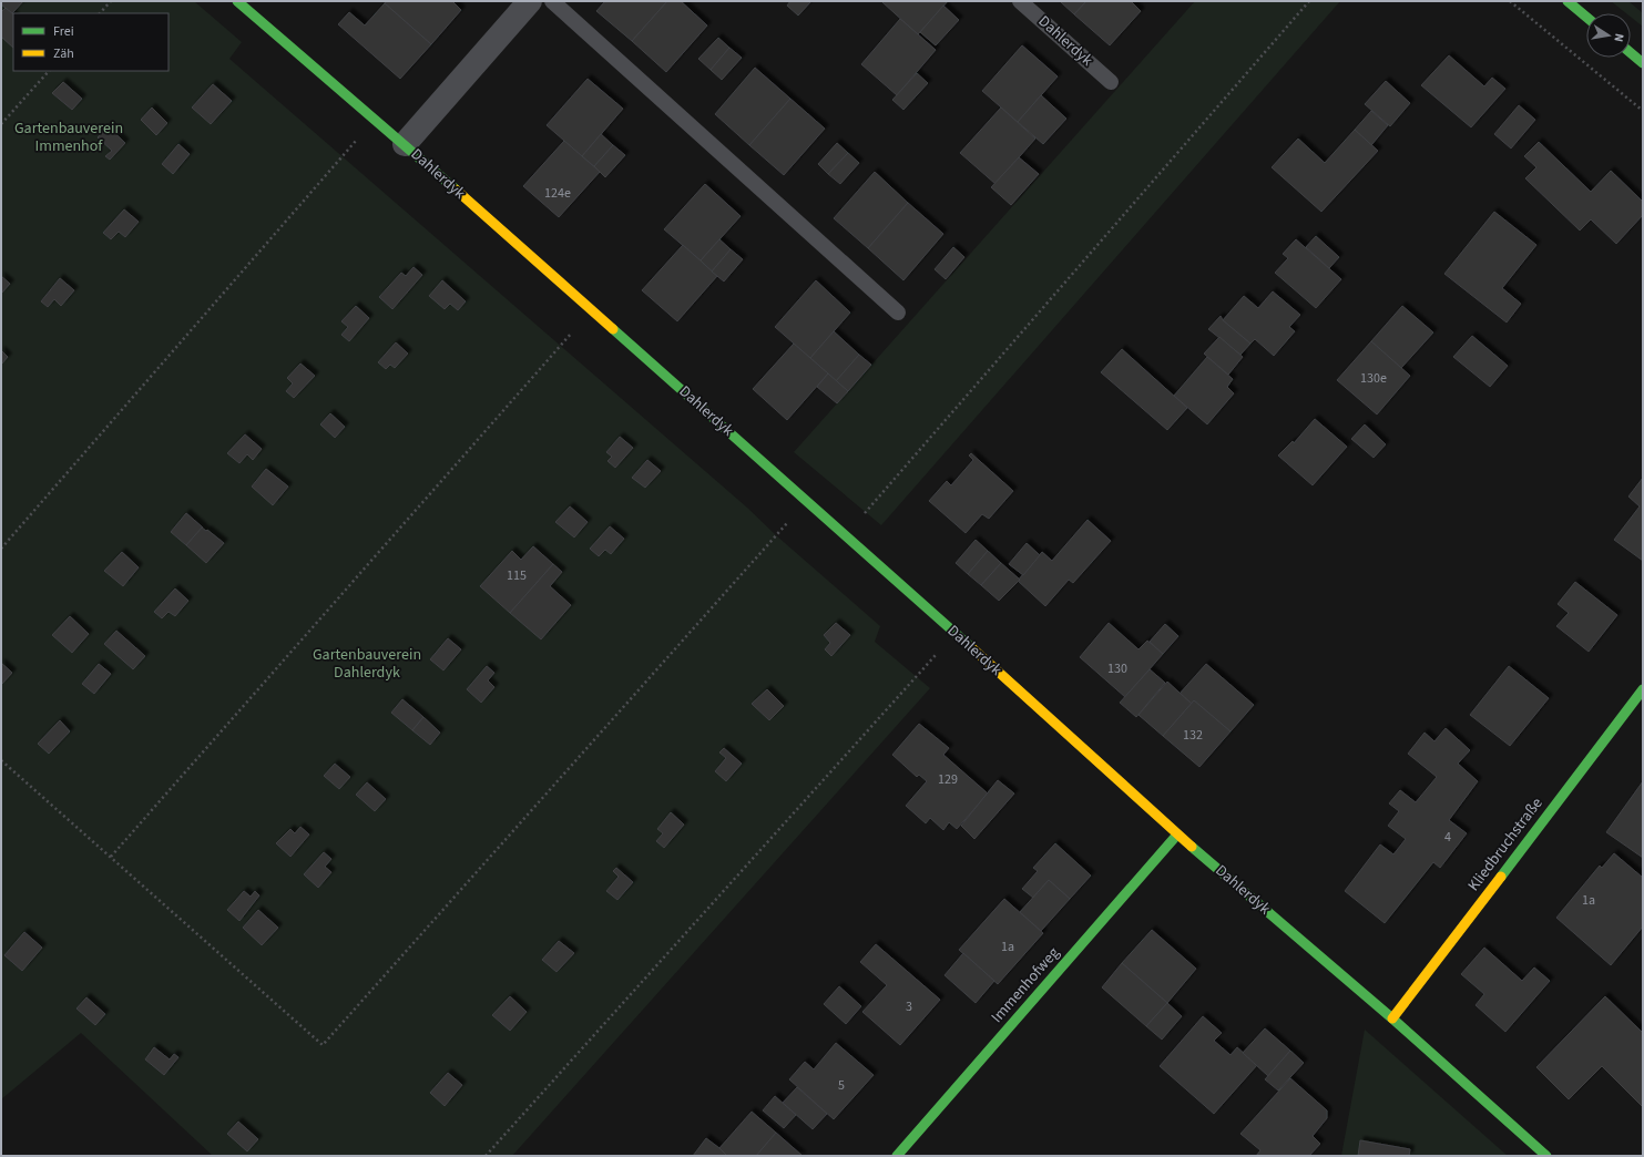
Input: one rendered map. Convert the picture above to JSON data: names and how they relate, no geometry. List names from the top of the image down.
{
  "streets": {
    "street": ["Dahlerdyk", "Kliedbruchstraße", "Immenhofweg"]
  },
  "crossings": [
    ["Dahlerdyk", "Kliedbruchstraße"],
    ["Dahlerdyk", "Immenhofweg"]
  ],
  "parks": ["Gartenbauverein Immenhof", "Gartenbauverein Dahlerdyk"],
  "house_numbers": [
    "124e",
    "130e",
    "115",
    "130",
    "132",
    "129",
    "4",
    "1a",
    "1a",
    "3",
    "5"
  ],
  "legend": ["Frei", "Zäh"],
  "north": "right"
}
